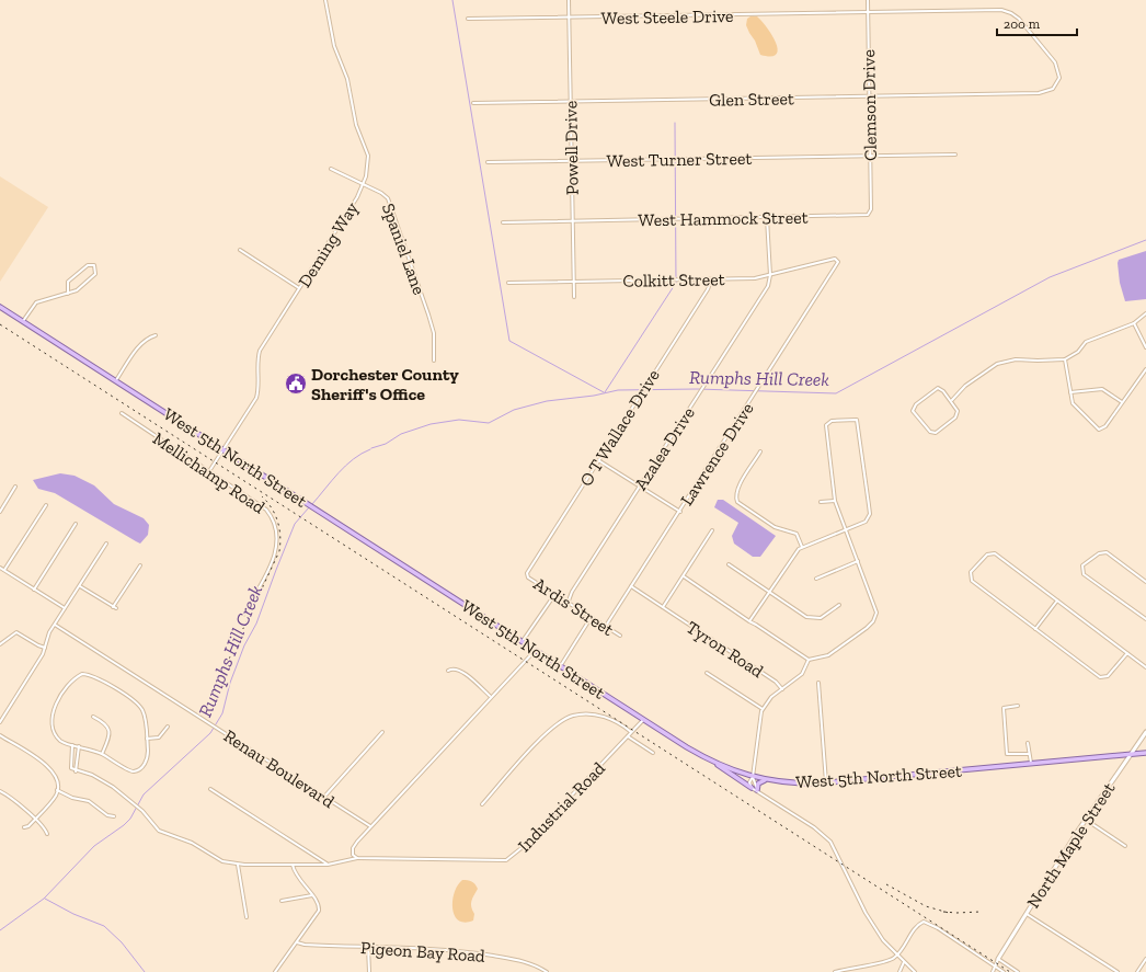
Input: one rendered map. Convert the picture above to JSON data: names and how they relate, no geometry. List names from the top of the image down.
{
  "streets": {
    "main road": ["West 5th North Street"],
    "street": [
      "West Steele Drive",
      "Glen Street",
      "Clemson Drive",
      "Powell Drive",
      "West Turner Street",
      "West Hammock Street",
      "Deming Way",
      "Spaniel Lane",
      "Colkitt Street",
      "O T Wallace Drive",
      "Azalea Drive",
      "Lawrence Drive",
      "Mellichamp Road",
      "Ardis Street",
      "Tyron Road",
      "Renau Boulevard",
      "Industrial Road",
      "North Maple Street",
      "Pigeon Bay Road"
    ]
  },
  "crossings": [
    ["West Steele Drive", "Glen Street"],
    ["West Steele Drive", "Clemson Drive"],
    ["West Steele Drive", "Powell Drive"],
    ["Glen Street", "Clemson Drive"],
    ["Glen Street", "Powell Drive"],
    ["Clemson Drive", "West Turner Street"],
    ["Clemson Drive", "West Hammock Street"],
    ["Powell Drive", "West Turner Street"],
    ["Powell Drive", "West Hammock Street"],
    ["Powell Drive", "Colkitt Street"],
    ["West Hammock Street", "Azalea Drive"],
    ["Deming Way", "Spaniel Lane"],
    ["Deming Way", "West 5th North Street"],
    ["Deming Way", "Mellichamp Road"],
    ["Colkitt Street", "O T Wallace Drive"],
    ["Colkitt Street", "Azalea Drive"],
    ["Colkitt Street", "Lawrence Drive"],
    ["O T Wallace Drive", "Ardis Street"],
    ["Azalea Drive", "Ardis Street"],
    ["Lawrence Drive", "Ardis Street"],
    ["Lawrence Drive", "Tyron Road"],
    ["West 5th North Street", "Industrial Road"],
    ["West 5th North Street", "North Maple Street"]
  ],
  "water": ["Rumphs Hill Creek"],
  "places": {
    "public building": ["Dorchester County Sheriff's Office"]
  },
  "scale_bar": "200 m"
}
